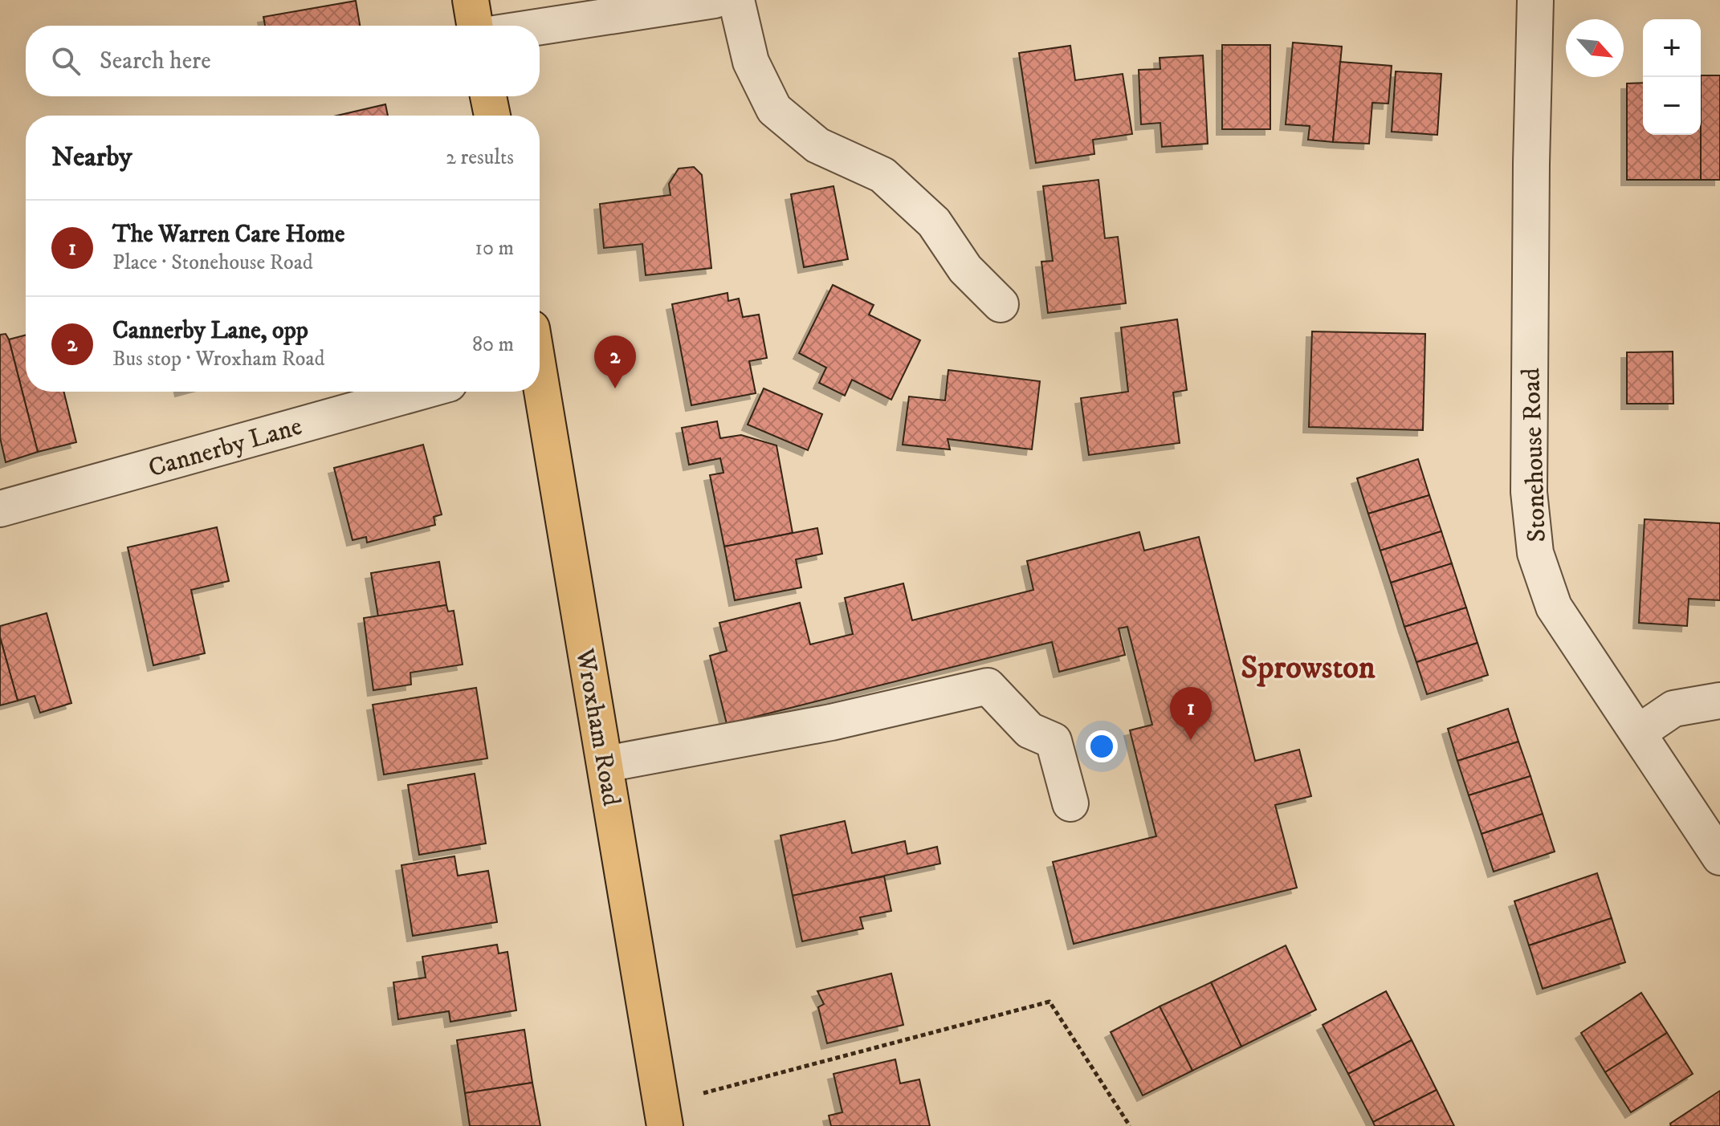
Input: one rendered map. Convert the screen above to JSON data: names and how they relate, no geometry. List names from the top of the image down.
{
  "streets": {
    "main road": ["Wroxham Road"],
    "street": ["Cannerby Lane", "Stonehouse Road"]
  },
  "districts": ["Sprowston"],
  "north": "bottom right",
  "page": {
    "map_buttons": ["+", "−"],
    "search": "Search here",
    "heading": ["Nearby", "2 results"],
    "list": [
      {
        "mark": "1",
        "name": "The Warren Care Home",
        "note": "Place · Stonehouse Road",
        "value": "10 m"
      },
      {
        "mark": "2",
        "name": "Cannerby Lane, opp",
        "note": "Bus stop · Wroxham Road",
        "value": "80 m"
      }
    ],
    "pins": ["2", "1"]
  }
}
